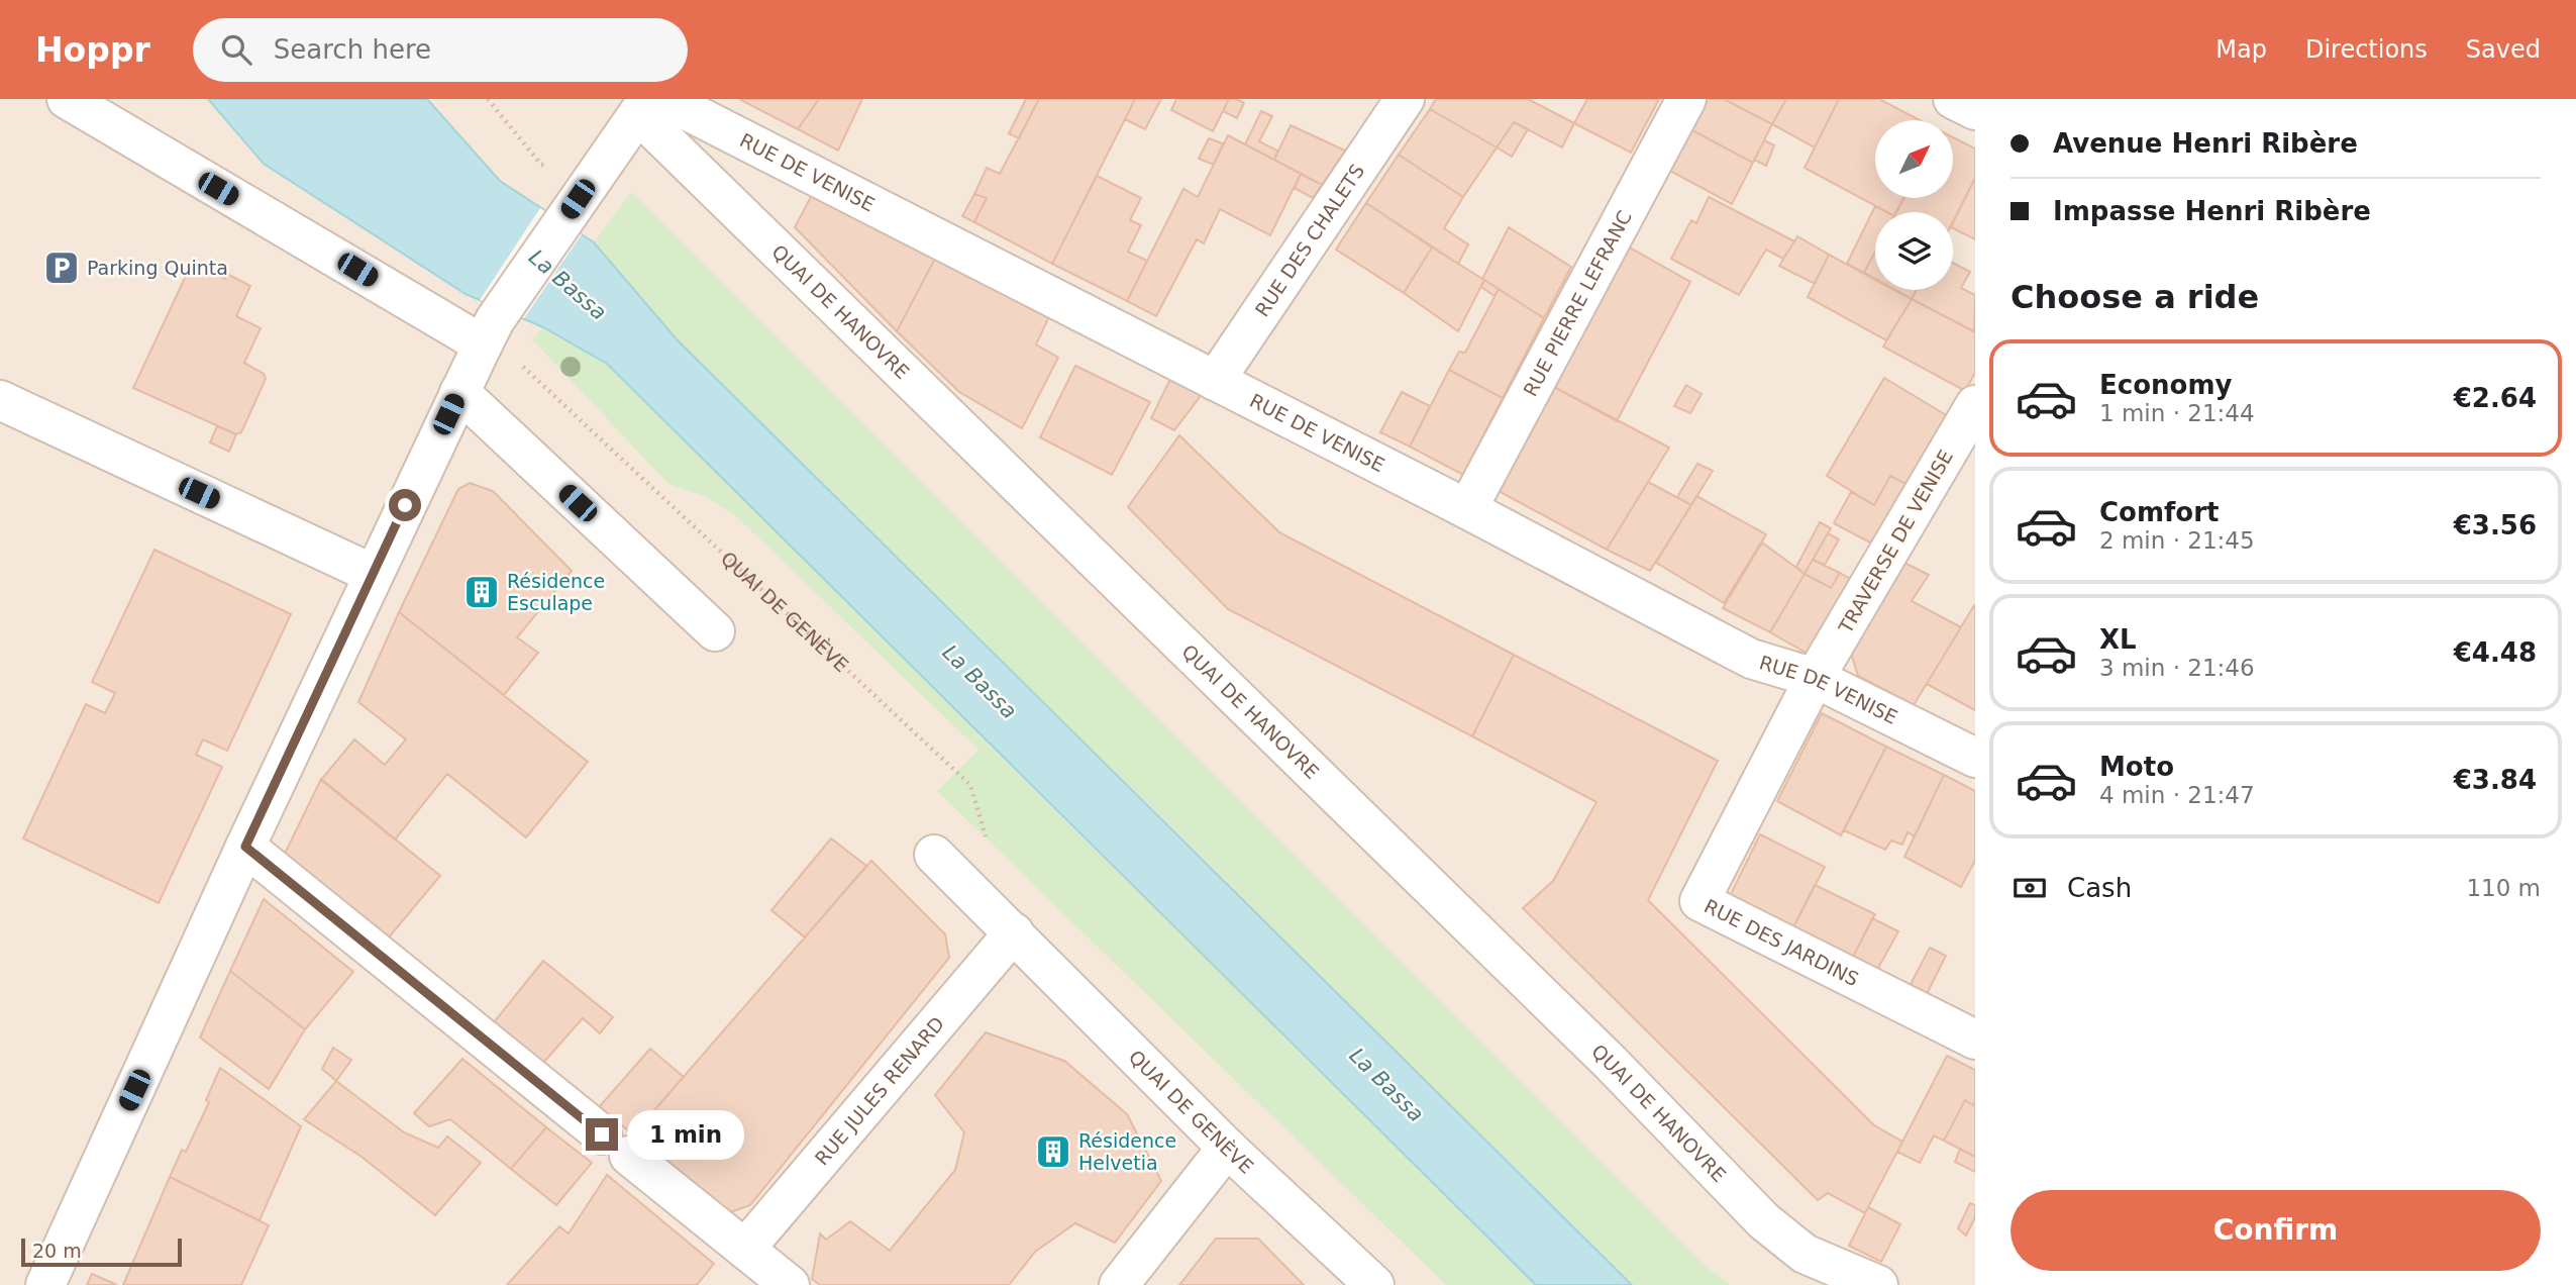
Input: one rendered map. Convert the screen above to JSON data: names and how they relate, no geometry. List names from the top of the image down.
{
  "streets": {
    "street": [
      "RUE DE VENISE",
      "RUE DES CHALETS",
      "RUE PIERRE LEFRANC",
      "QUAI DE HANOVRE",
      "TRAVERSE DE VENISE",
      "QUAI DE GENÈVE",
      "RUE DES JARDINS",
      "RUE JULES RENARD"
    ]
  },
  "crossings": [
    ["RUE DE VENISE", "RUE DES CHALETS"],
    ["RUE DE VENISE", "RUE PIERRE LEFRANC"],
    ["RUE DE VENISE", "QUAI DE HANOVRE"],
    ["RUE DE VENISE", "TRAVERSE DE VENISE"],
    ["RUE DE VENISE", "RUE DES JARDINS"],
    ["TRAVERSE DE VENISE", "RUE DES JARDINS"],
    ["QUAI DE GENÈVE", "RUE JULES RENARD"]
  ],
  "water": ["La Bassa"],
  "places": {
    "parking": ["Parking Quinta"],
    "building": ["Résidence Esculape", "Résidence Helvetia"]
  },
  "scale_bar": "20 m",
  "north": "top right",
  "page": {
    "header": "Hoppr",
    "search": "Search here",
    "nav": ["Map", "Directions", "Saved"],
    "banner": ["Avenue Henri Ribère", "Impasse Henri Ribère"],
    "heading": "Choose a ride",
    "list": [
      {
        "name": "Economy",
        "note": "1 min · 21:44",
        "value": "€2.64"
      },
      {
        "name": "Comfort",
        "note": "2 min · 21:45",
        "value": "€3.56"
      },
      {
        "name": "XL",
        "note": "3 min · 21:46",
        "value": "€4.48"
      },
      {
        "name": "Moto",
        "note": "4 min · 21:47",
        "value": "€3.84"
      }
    ],
    "pay": ["Cash", "110 m"],
    "bubble": "1 min",
    "buttons": "Confirm",
    "scale": "20 m"
  }
}
